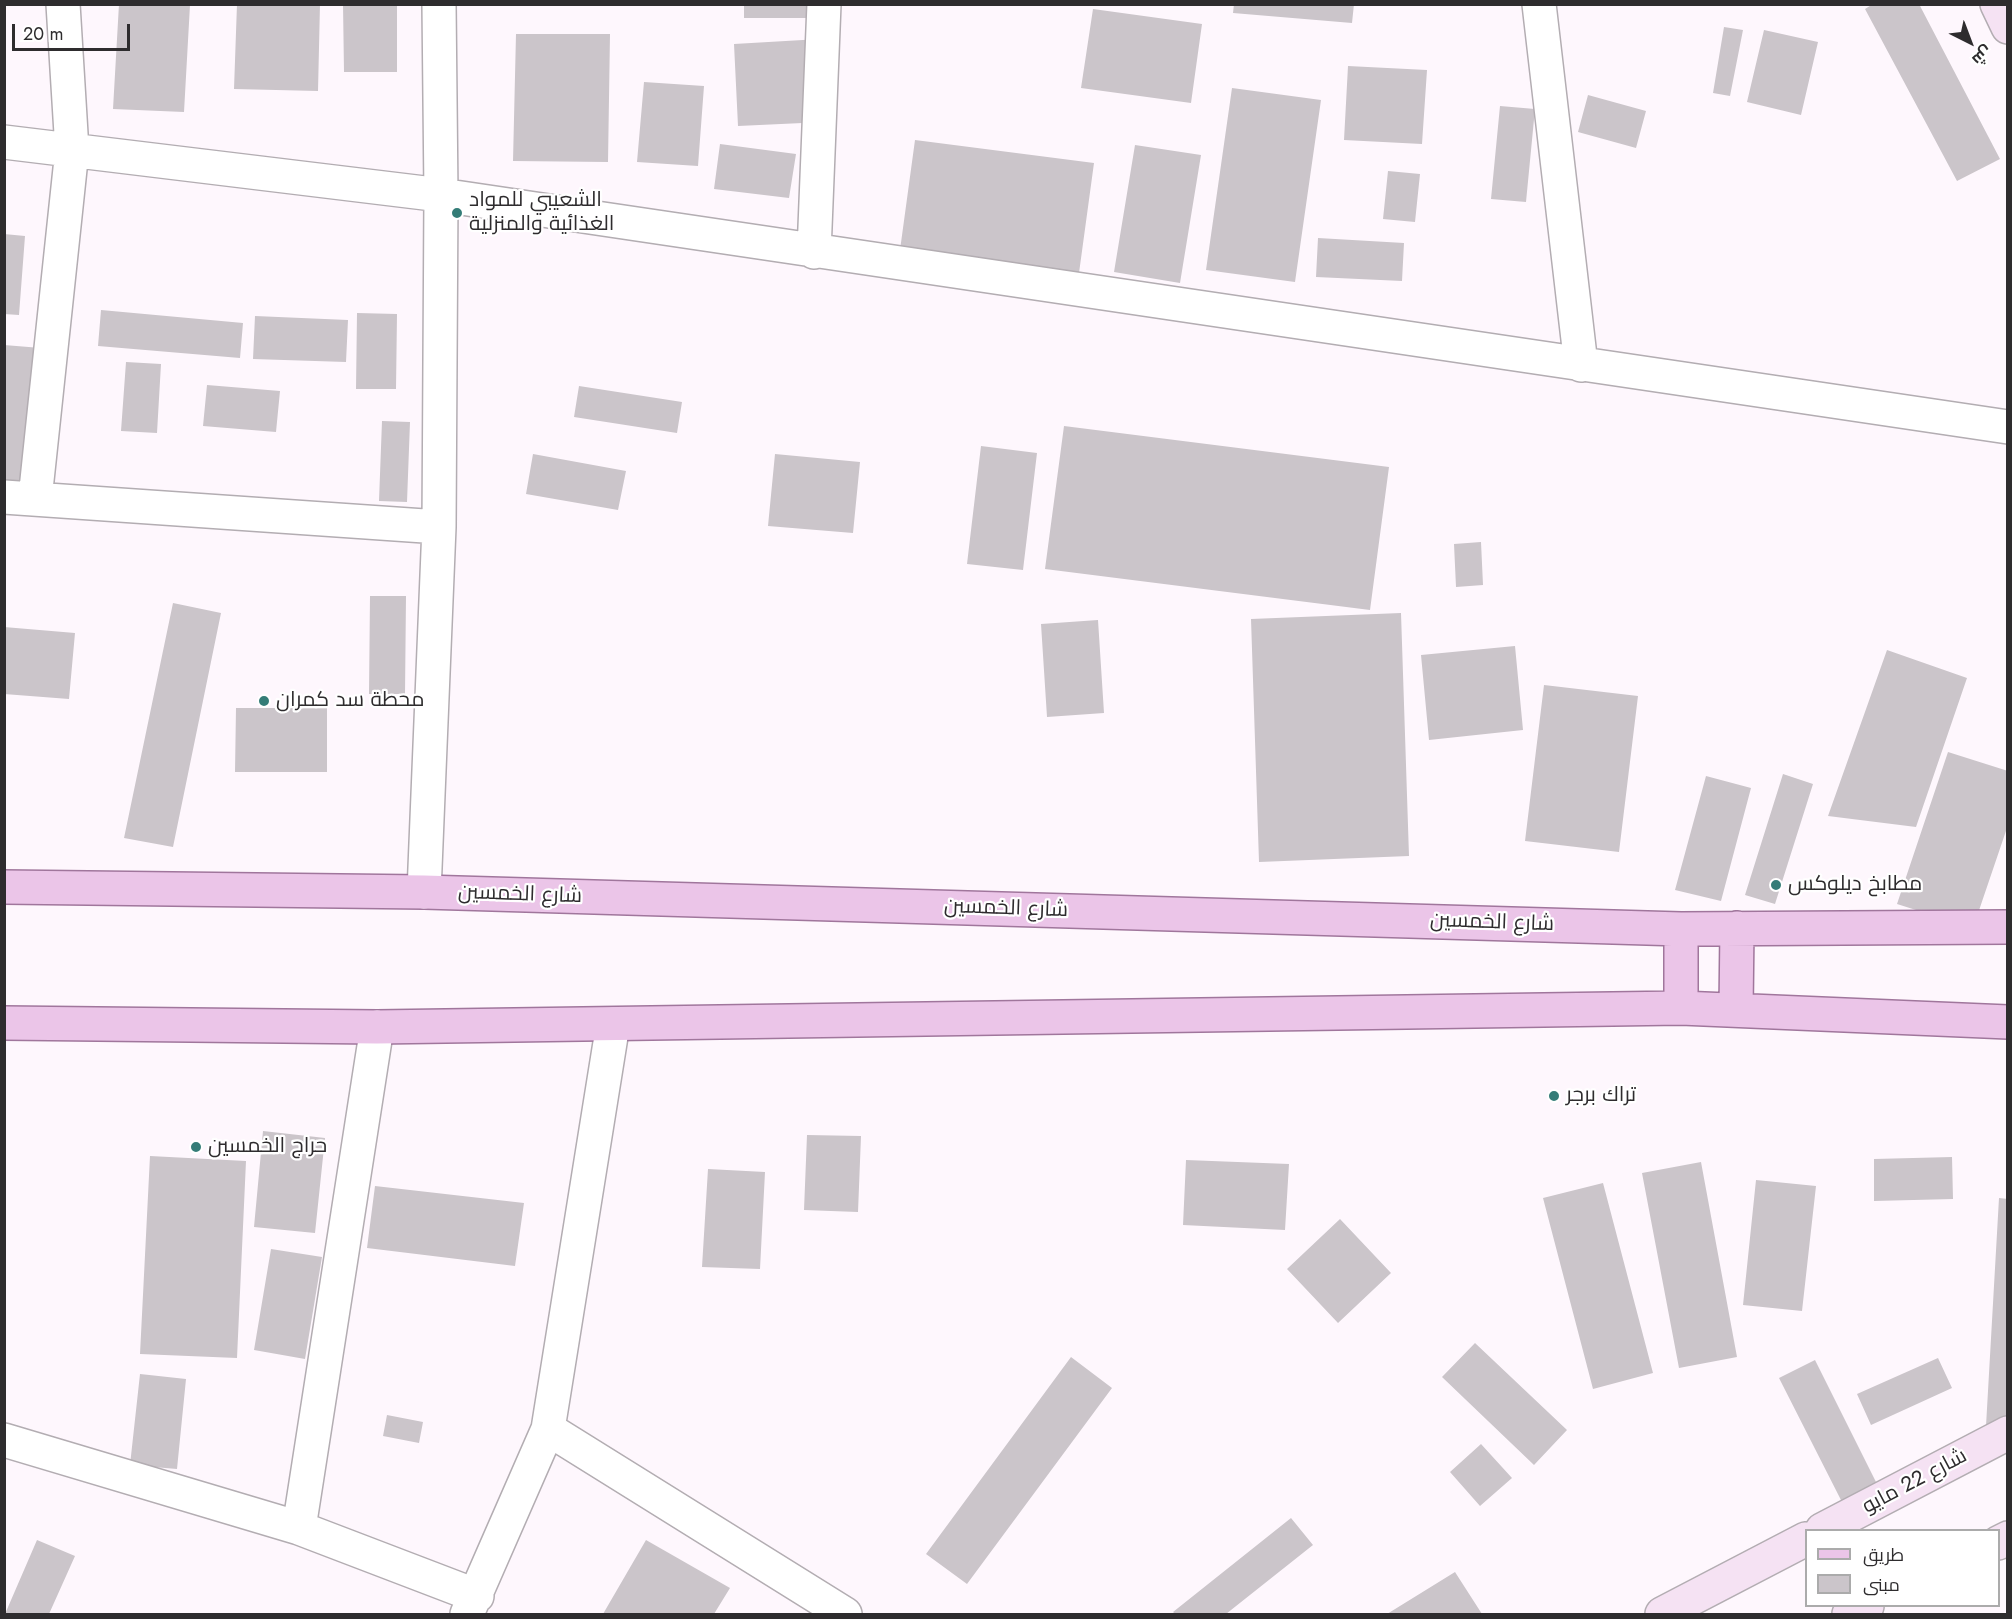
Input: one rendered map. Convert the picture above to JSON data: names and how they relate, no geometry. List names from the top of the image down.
{
  "streets": {
    "main road": ["شارع الخمسين", "شارع 22 مايو"]
  },
  "places": [
    "الشعيبي للمواد الغذائية والمنزلية",
    "محطة سد كمران",
    "مطابخ ديلوكس",
    "تراك برجر",
    "حراج الخمسين"
  ],
  "legend": ["طريق", "مبنى"],
  "scale_bar": "20 m",
  "north": "bottom right"
}
